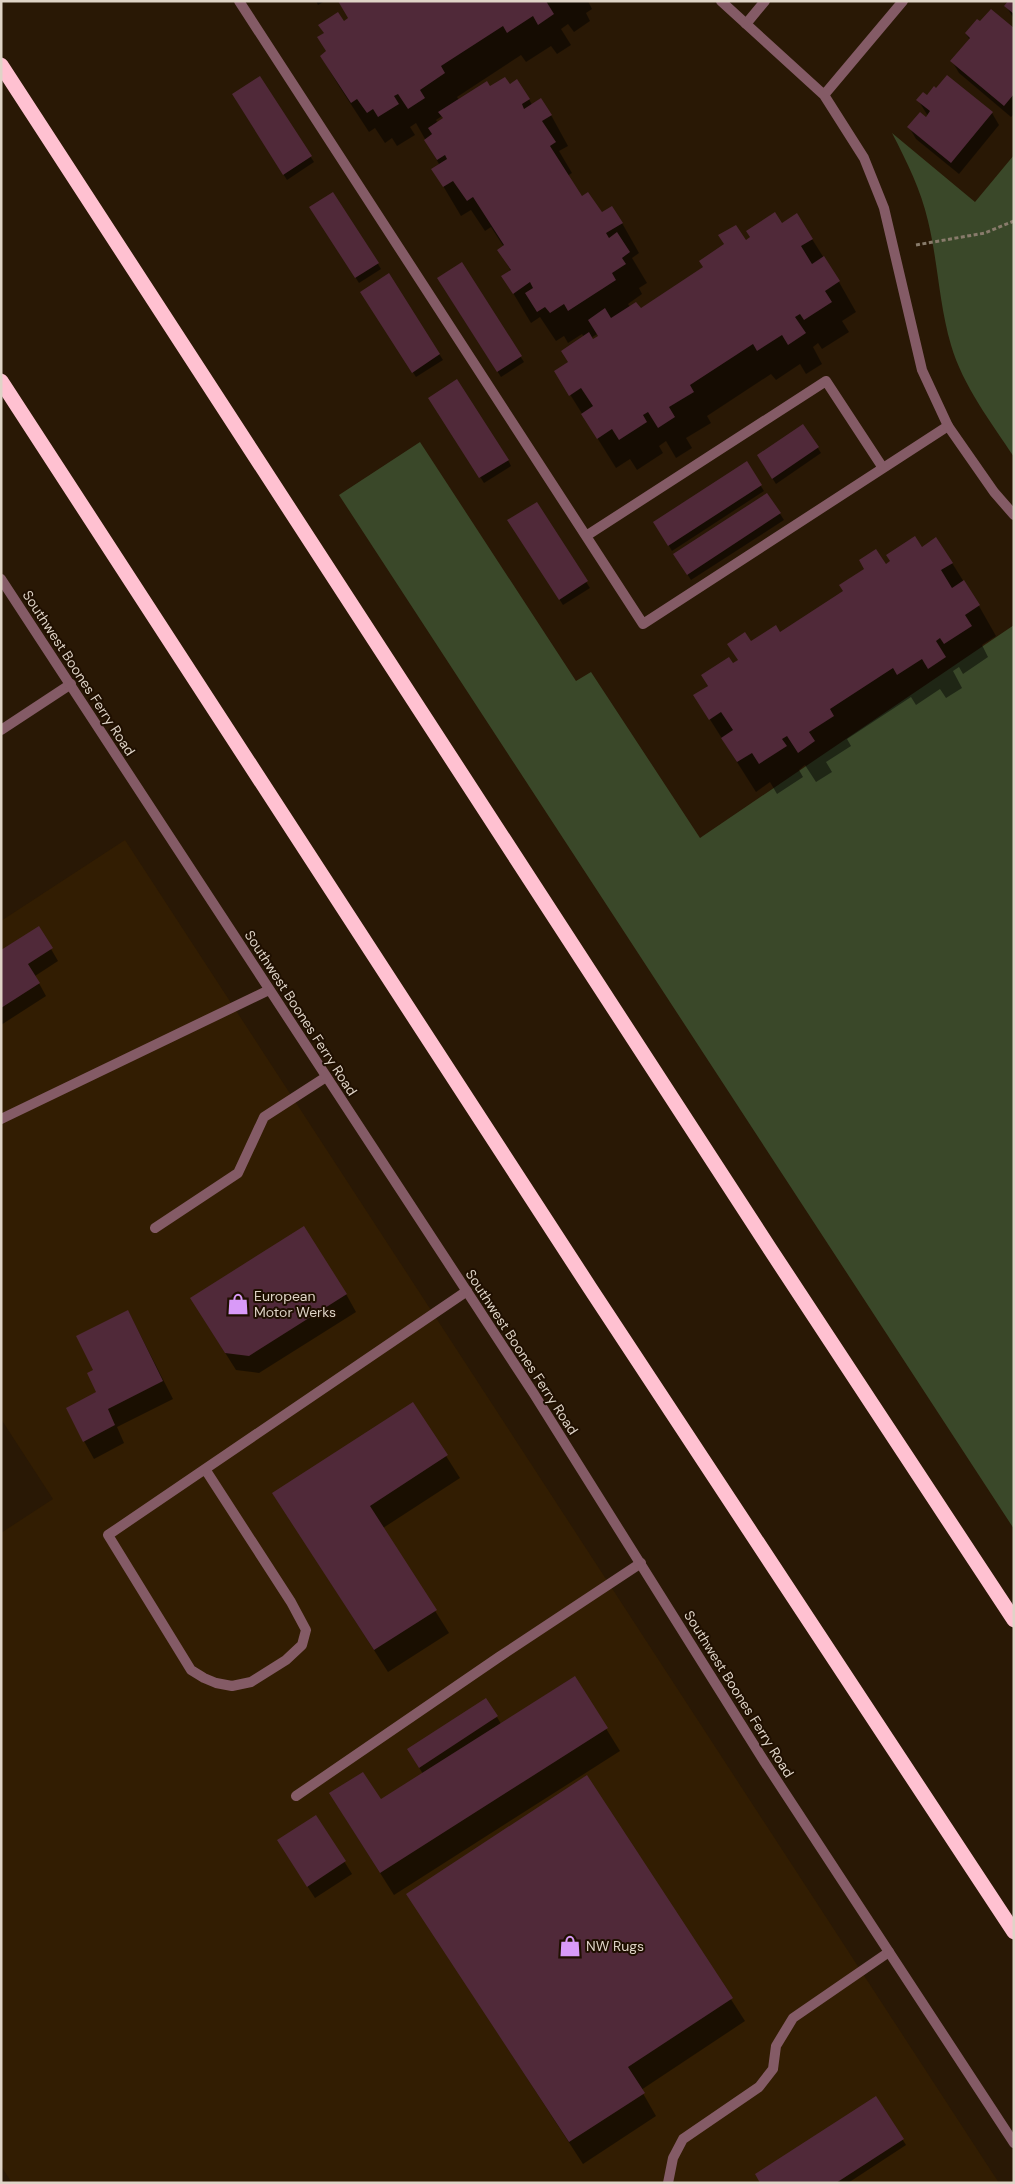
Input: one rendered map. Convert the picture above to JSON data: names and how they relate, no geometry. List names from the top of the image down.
{
  "streets": {
    "street": ["Southwest Boones Ferry Road"]
  },
  "places": {
    "shop": ["European Motor Werks", "NW Rugs"]
  }
}
